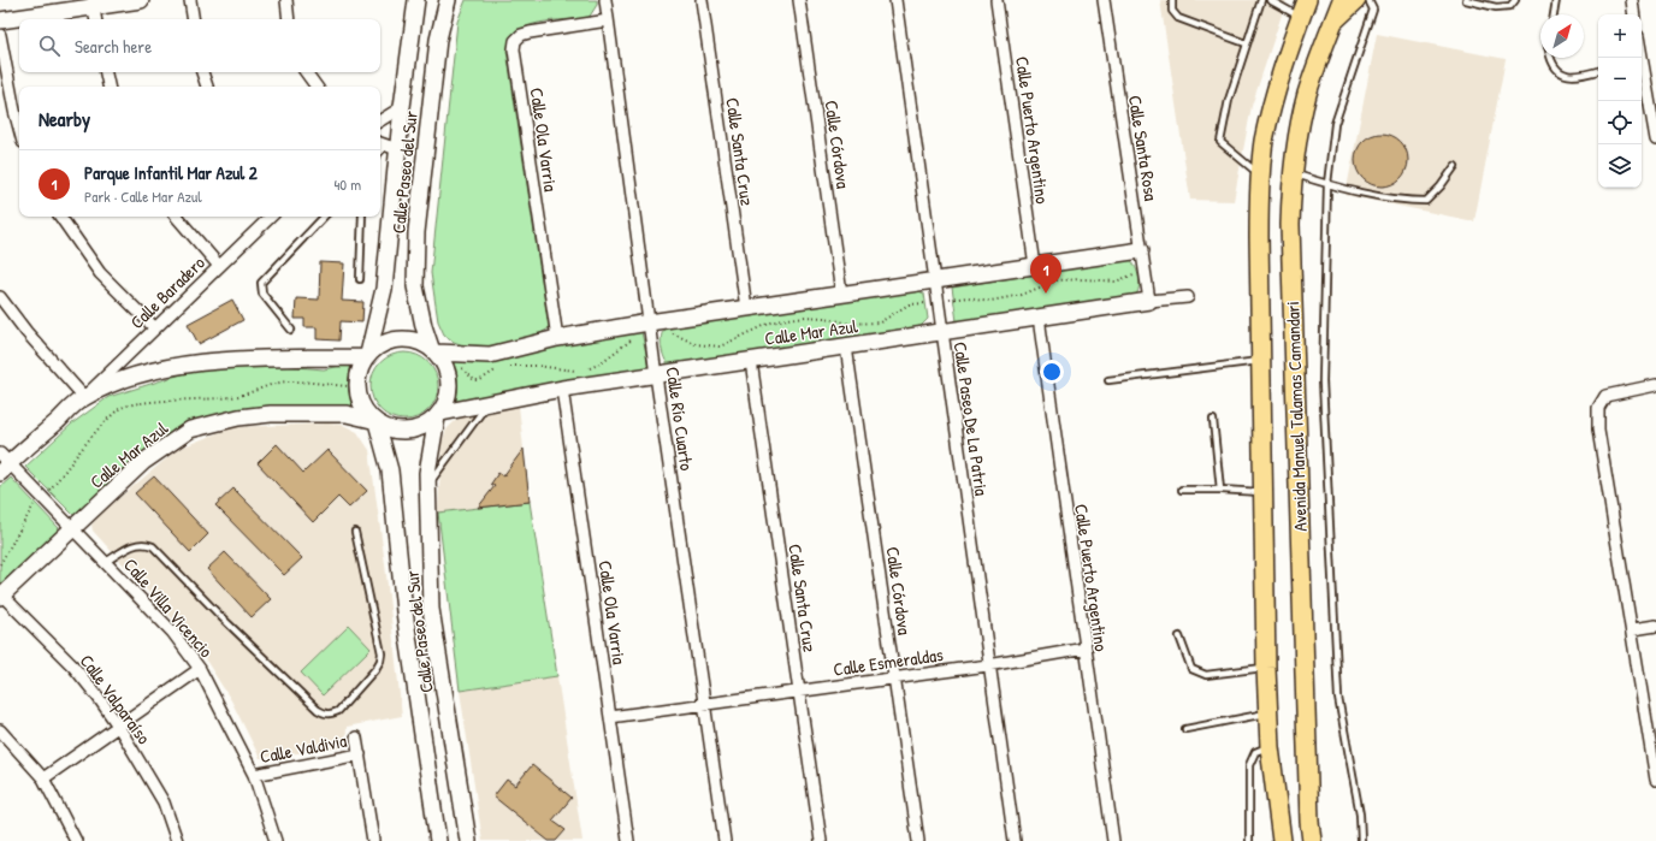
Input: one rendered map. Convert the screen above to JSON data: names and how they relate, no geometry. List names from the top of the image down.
{
  "streets": {
    "main road": ["Avenida Manuel Talamas Camandari"],
    "street": [
      "Calle Puerto Argentino",
      "Calle Ola Varria",
      "Calle Córdova",
      "Calle Santa Rosa",
      "Calle Santa Cruz",
      "Calle Paseo del Sur",
      "Calle Baradero",
      "Calle Mar Azul",
      "Calle Río Cuarto",
      "Calle Paseo De La Patria",
      "Calle Villa Vicencio",
      "Calle Esmeraldas",
      "Calle Valparaíso",
      "Calle Valdivia"
    ]
  },
  "crossings": [
    ["Calle Puerto Argentino", "Calle Mar Azul"],
    ["Calle Puerto Argentino", "Calle Esmeraldas"],
    ["Calle Ola Varria", "Calle Mar Azul"],
    ["Calle Ola Varria", "Calle Río Cuarto"],
    ["Calle Ola Varria", "Calle Esmeraldas"],
    ["Calle Córdova", "Calle Mar Azul"],
    ["Calle Córdova", "Calle Esmeraldas"],
    ["Calle Santa Rosa", "Calle Mar Azul"],
    ["Calle Santa Cruz", "Calle Mar Azul"],
    ["Calle Santa Cruz", "Calle Esmeraldas"],
    ["Calle Paseo del Sur", "Calle Mar Azul"],
    ["Calle Mar Azul", "Calle Río Cuarto"],
    ["Calle Mar Azul", "Calle Paseo De La Patria"],
    ["Calle Mar Azul", "Calle Villa Vicencio"],
    ["Calle Mar Azul", "Calle Valparaíso"],
    ["Calle Río Cuarto", "Calle Esmeraldas"],
    ["Calle Paseo De La Patria", "Calle Esmeraldas"],
    ["Calle Villa Vicencio", "Calle Valdivia"]
  ],
  "north": "top right",
  "page": {
    "map_buttons": ["+", "−"],
    "search": "Search here",
    "heading": "Nearby",
    "list": [
      {
        "mark": "1",
        "name": "Parque Infantil Mar Azul 2",
        "note": "Park · Calle Mar Azul",
        "value": "40 m"
      }
    ],
    "pins": "1"
  }
}
